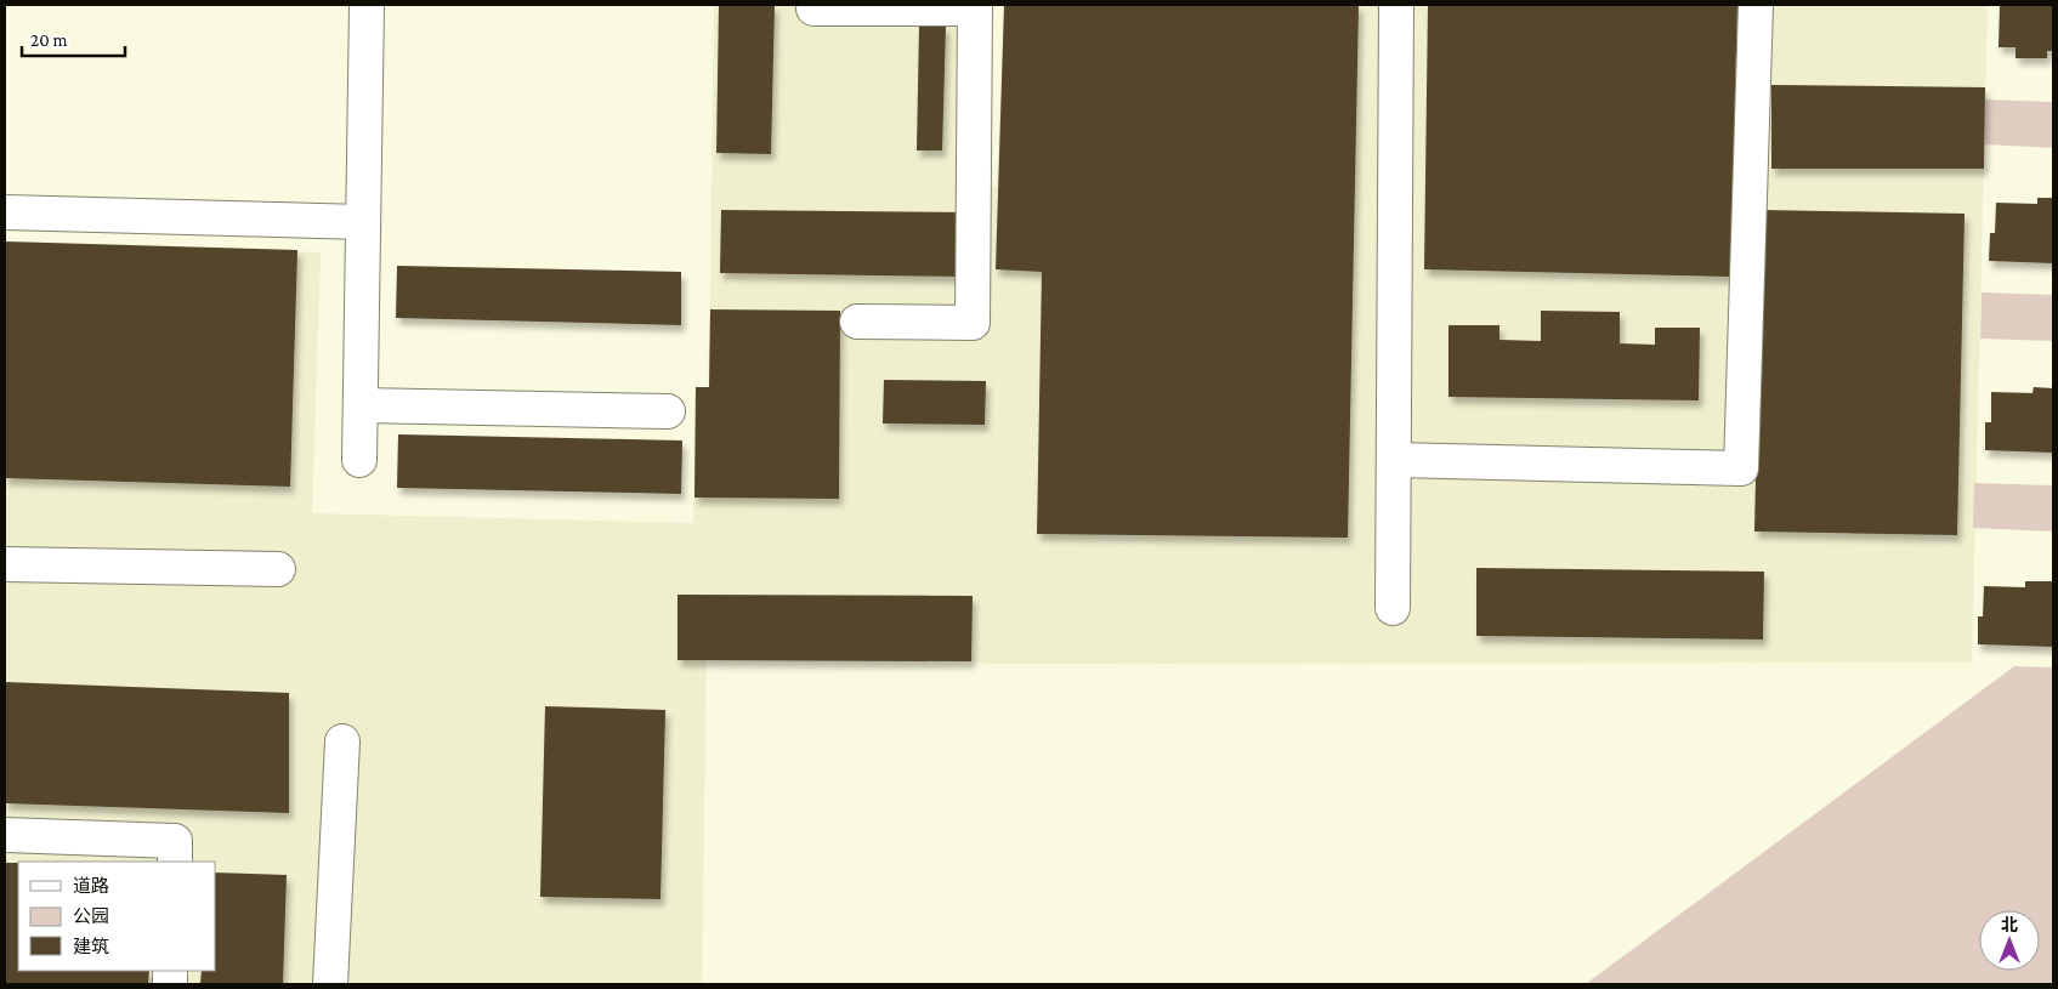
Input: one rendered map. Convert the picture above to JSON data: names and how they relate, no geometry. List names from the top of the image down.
{
  "legend": ["道路", "公园", "建筑"],
  "scale_bar": "20 m",
  "north": "top"
}
